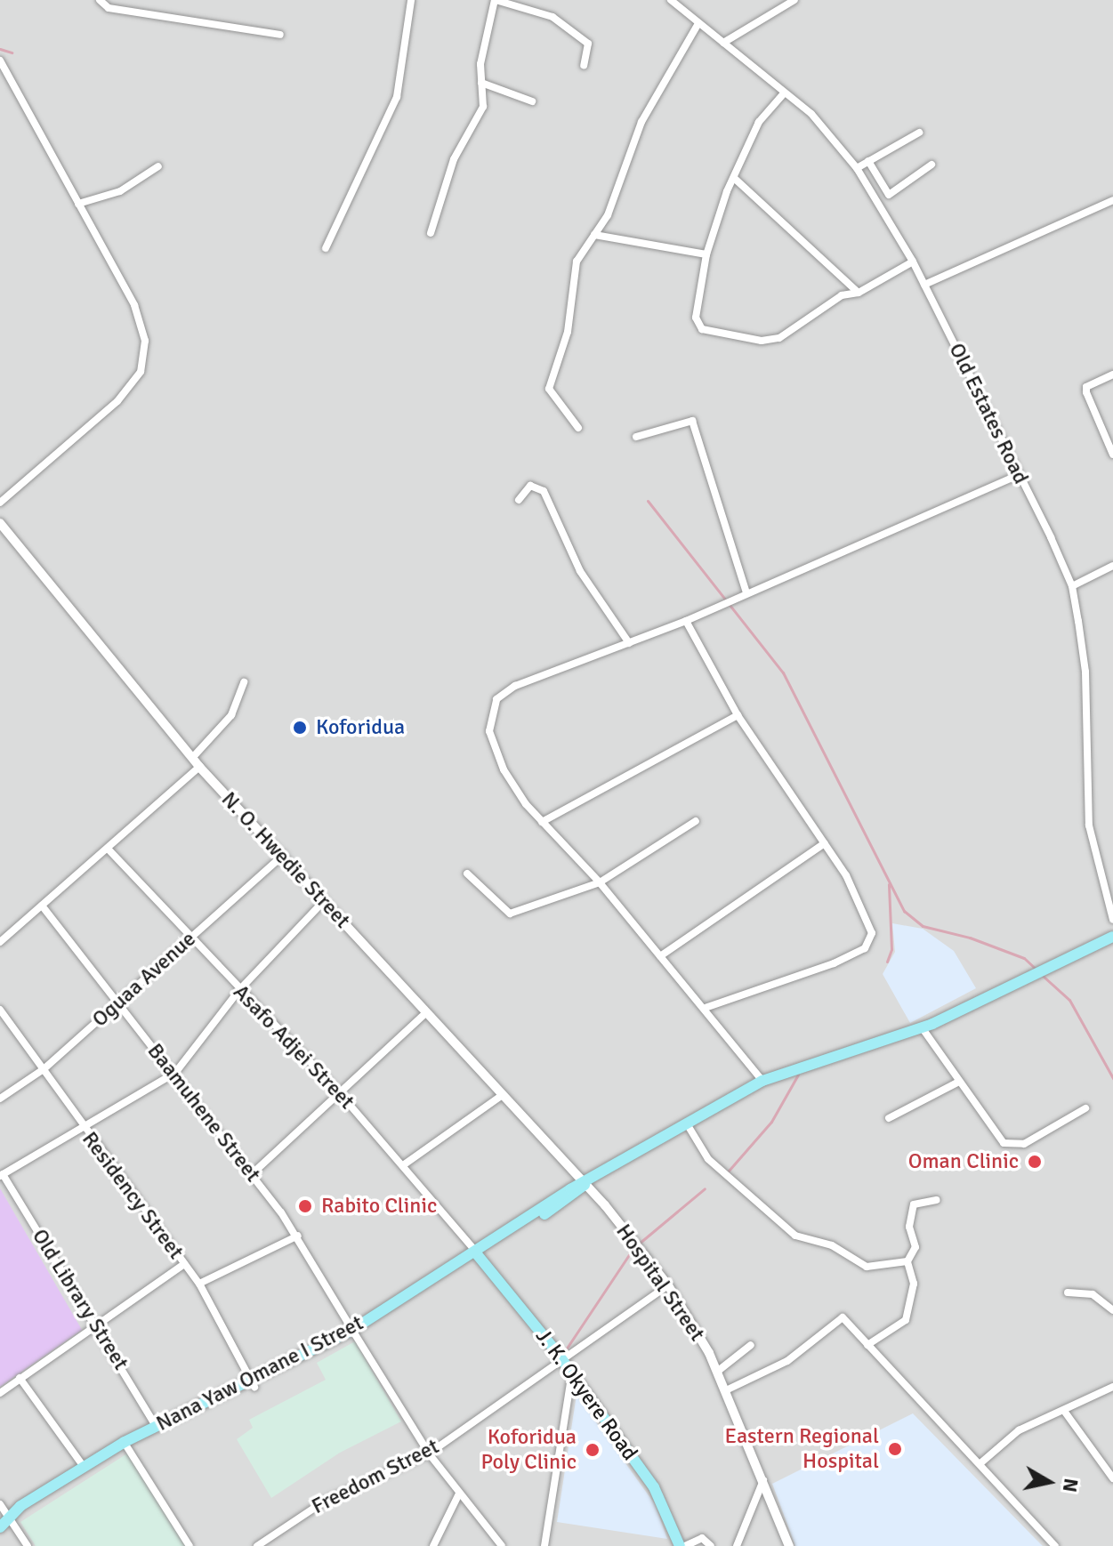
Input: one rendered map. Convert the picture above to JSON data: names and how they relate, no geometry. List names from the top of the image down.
{
  "streets": {
    "main road": ["Nana Yaw Omane I Street", "J. K. Okyere Road"],
    "street": [
      "Old Estates Road",
      "N. O. Hwedie Street",
      "Oguaa Avenue",
      "Asafo Adjei Street",
      "Baamuhene Street",
      "Residency Street",
      "Hospital Street",
      "Old Library Street",
      "Freedom Street"
    ]
  },
  "crossings": [
    ["N. O. Hwedie Street", "Oguaa Avenue"],
    ["N. O. Hwedie Street", "Hospital Street"],
    ["N. O. Hwedie Street", "Nana Yaw Omane I Street"],
    ["Oguaa Avenue", "Asafo Adjei Street"],
    ["Oguaa Avenue", "Baamuhene Street"],
    ["Oguaa Avenue", "Residency Street"],
    ["Asafo Adjei Street", "Nana Yaw Omane I Street"],
    ["Asafo Adjei Street", "J. K. Okyere Road"],
    ["Baamuhene Street", "Nana Yaw Omane I Street"],
    ["Baamuhene Street", "Freedom Street"],
    ["Residency Street", "Nana Yaw Omane I Street"],
    ["Hospital Street", "Nana Yaw Omane I Street"],
    ["Hospital Street", "Freedom Street"],
    ["Old Library Street", "Nana Yaw Omane I Street"],
    ["Nana Yaw Omane I Street", "J. K. Okyere Road"],
    ["J. K. Okyere Road", "Freedom Street"]
  ],
  "places": [
    "Koforidua",
    "Oman Clinic",
    "Rabito Clinic",
    "Eastern Regional Hospital",
    "Koforidua Poly Clinic"
  ],
  "north": "right"
}
